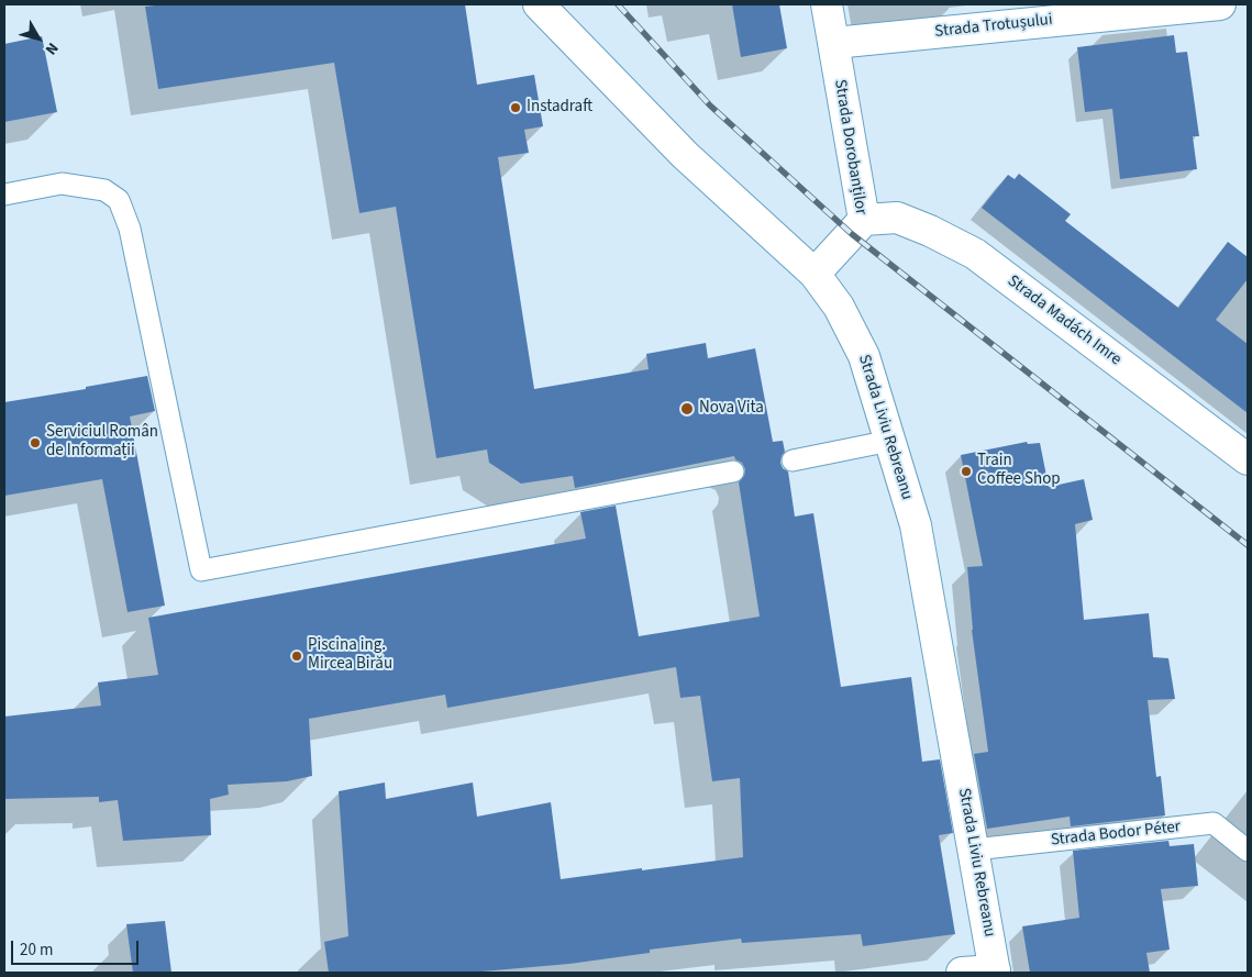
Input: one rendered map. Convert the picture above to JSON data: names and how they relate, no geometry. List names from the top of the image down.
{
  "streets": {
    "street": [
      "Strada Trotușului",
      "Strada Dorobanților",
      "Strada Madách Imre",
      "Strada Liviu Rebreanu"
    ],
    "lane": ["Strada Bodor Péter"]
  },
  "crossings": [
    ["Strada Trotușului", "Strada Dorobanților"],
    ["Strada Dorobanților", "Strada Madách Imre"],
    ["Strada Dorobanților", "Strada Liviu Rebreanu"],
    ["Strada Liviu Rebreanu", "Strada Bodor Péter"]
  ],
  "places": [
    "Instadraft",
    "Nova Vita",
    "Serviciul Român de Informații",
    "Train Coffee Shop",
    "Piscina ing. Mircea Birău"
  ],
  "scale_bar": "20 m",
  "north": "bottom right"
}
